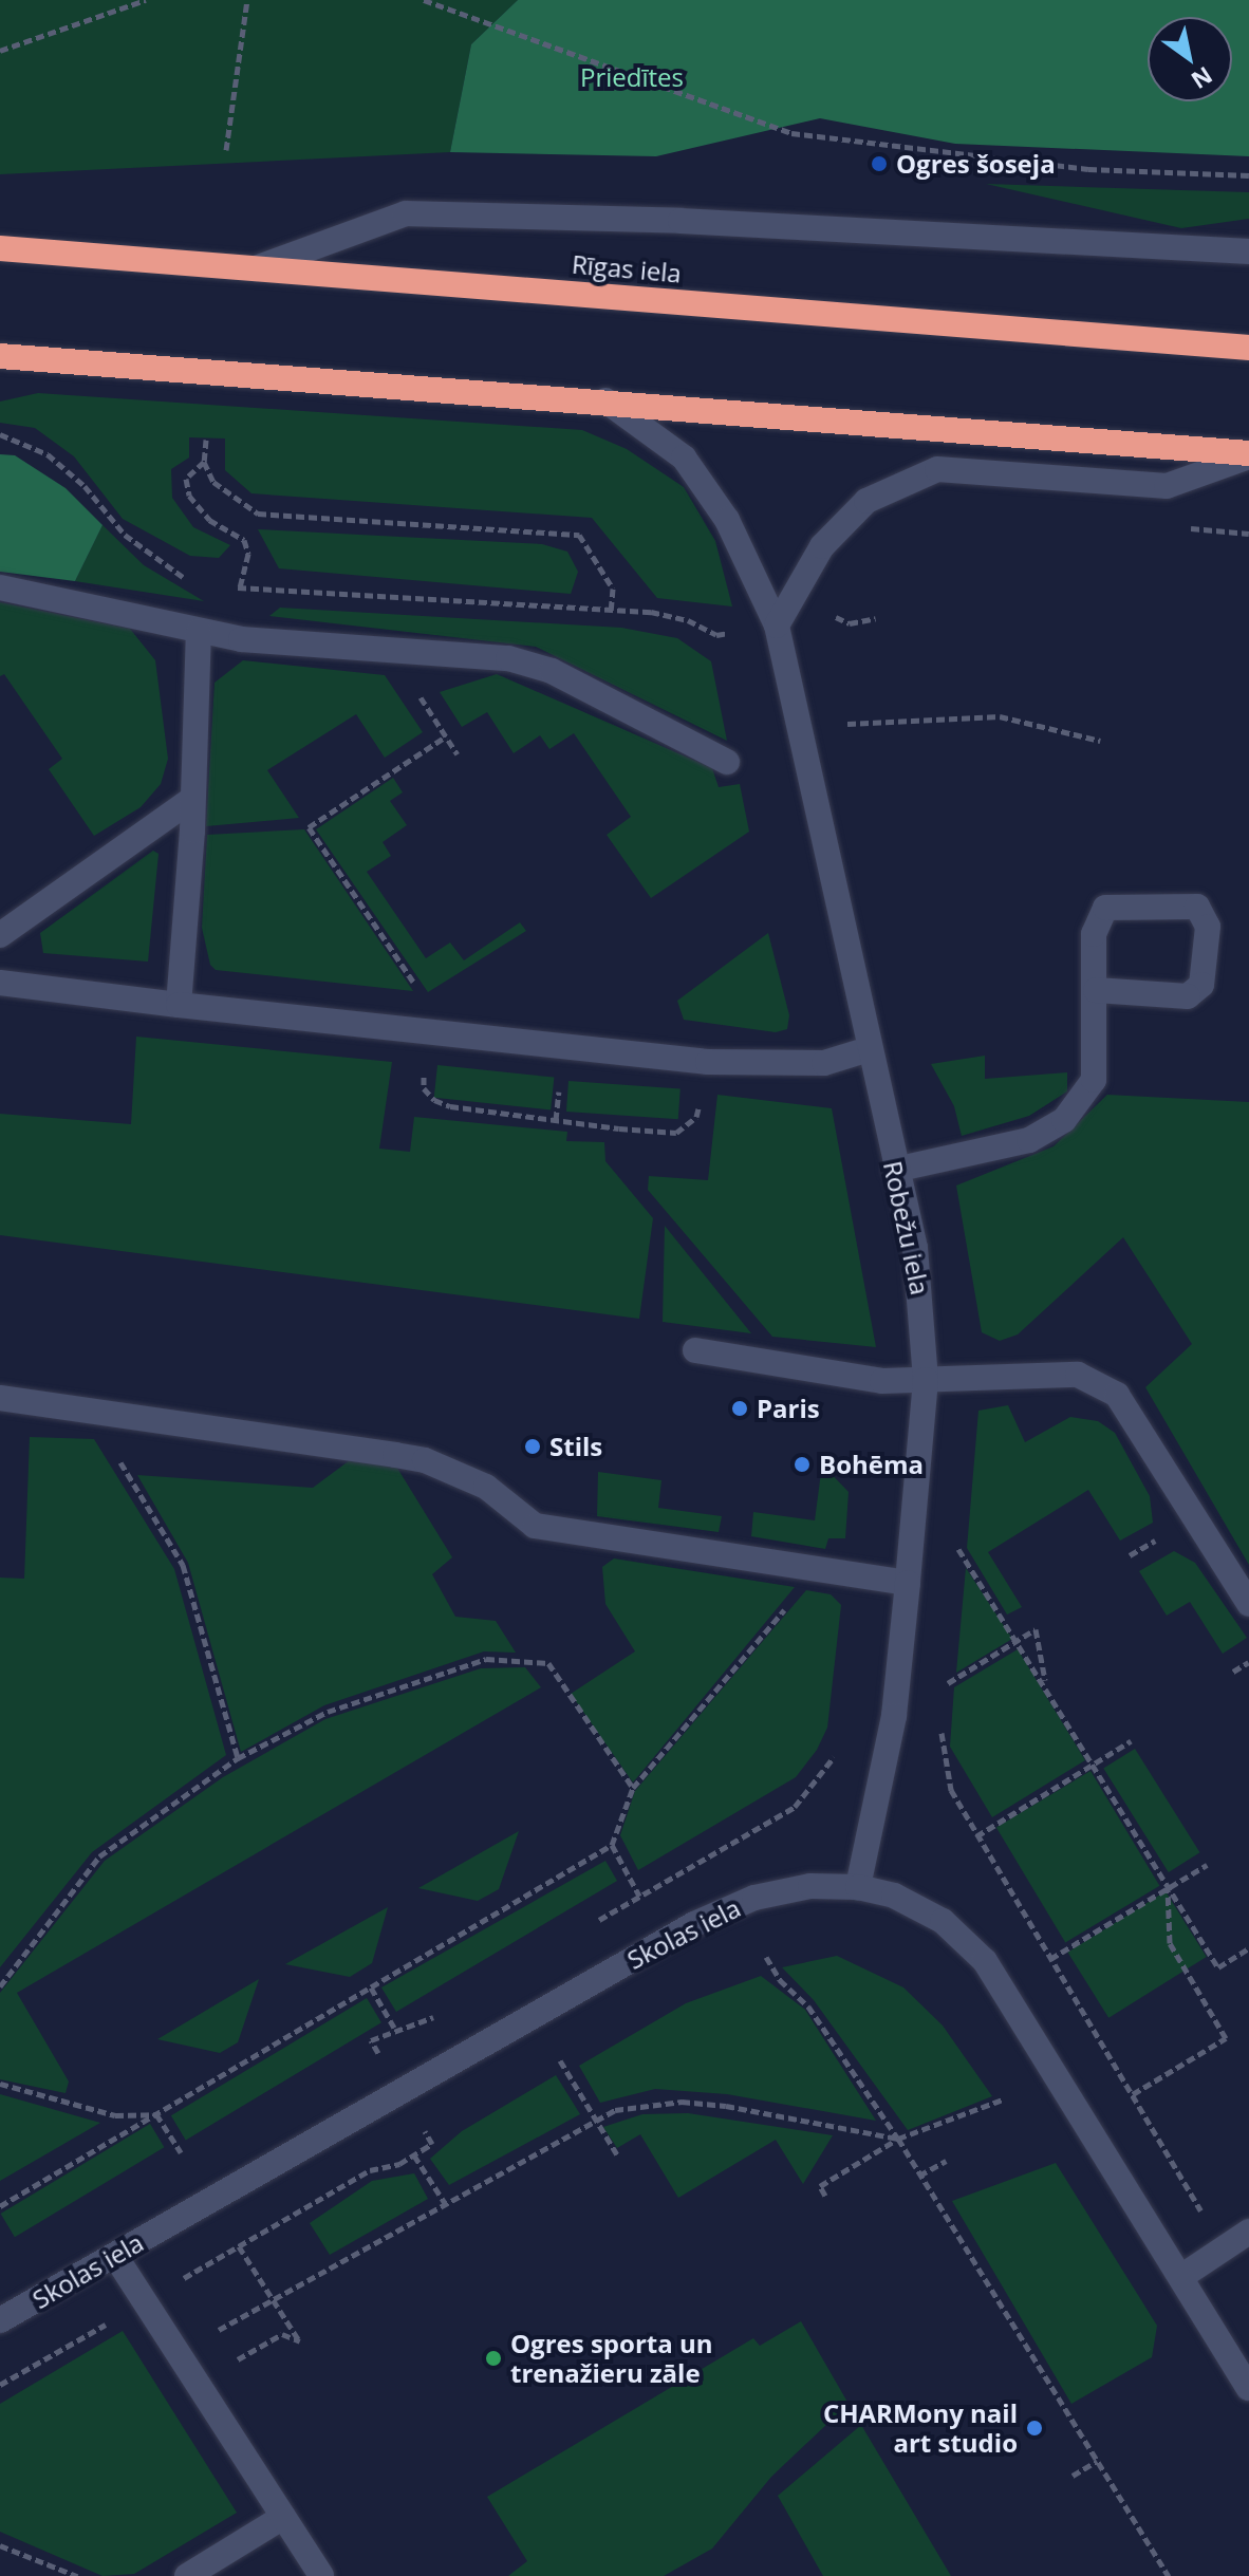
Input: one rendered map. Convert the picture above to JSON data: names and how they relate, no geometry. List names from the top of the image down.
{
  "streets": {
    "highway": ["Rīgas iela"],
    "street": ["Robežu iela", "Skolas iela"]
  },
  "crossings": [
    ["Robežu iela", "Skolas iela"]
  ],
  "parks": ["Priedītes"],
  "places": [
    "Ogres šoseja",
    "Paris",
    "Stils",
    "Bohēma",
    "Ogres sporta un trenažieru zāle",
    "CHARMony nail art studio"
  ],
  "north": "bottom right"
}
